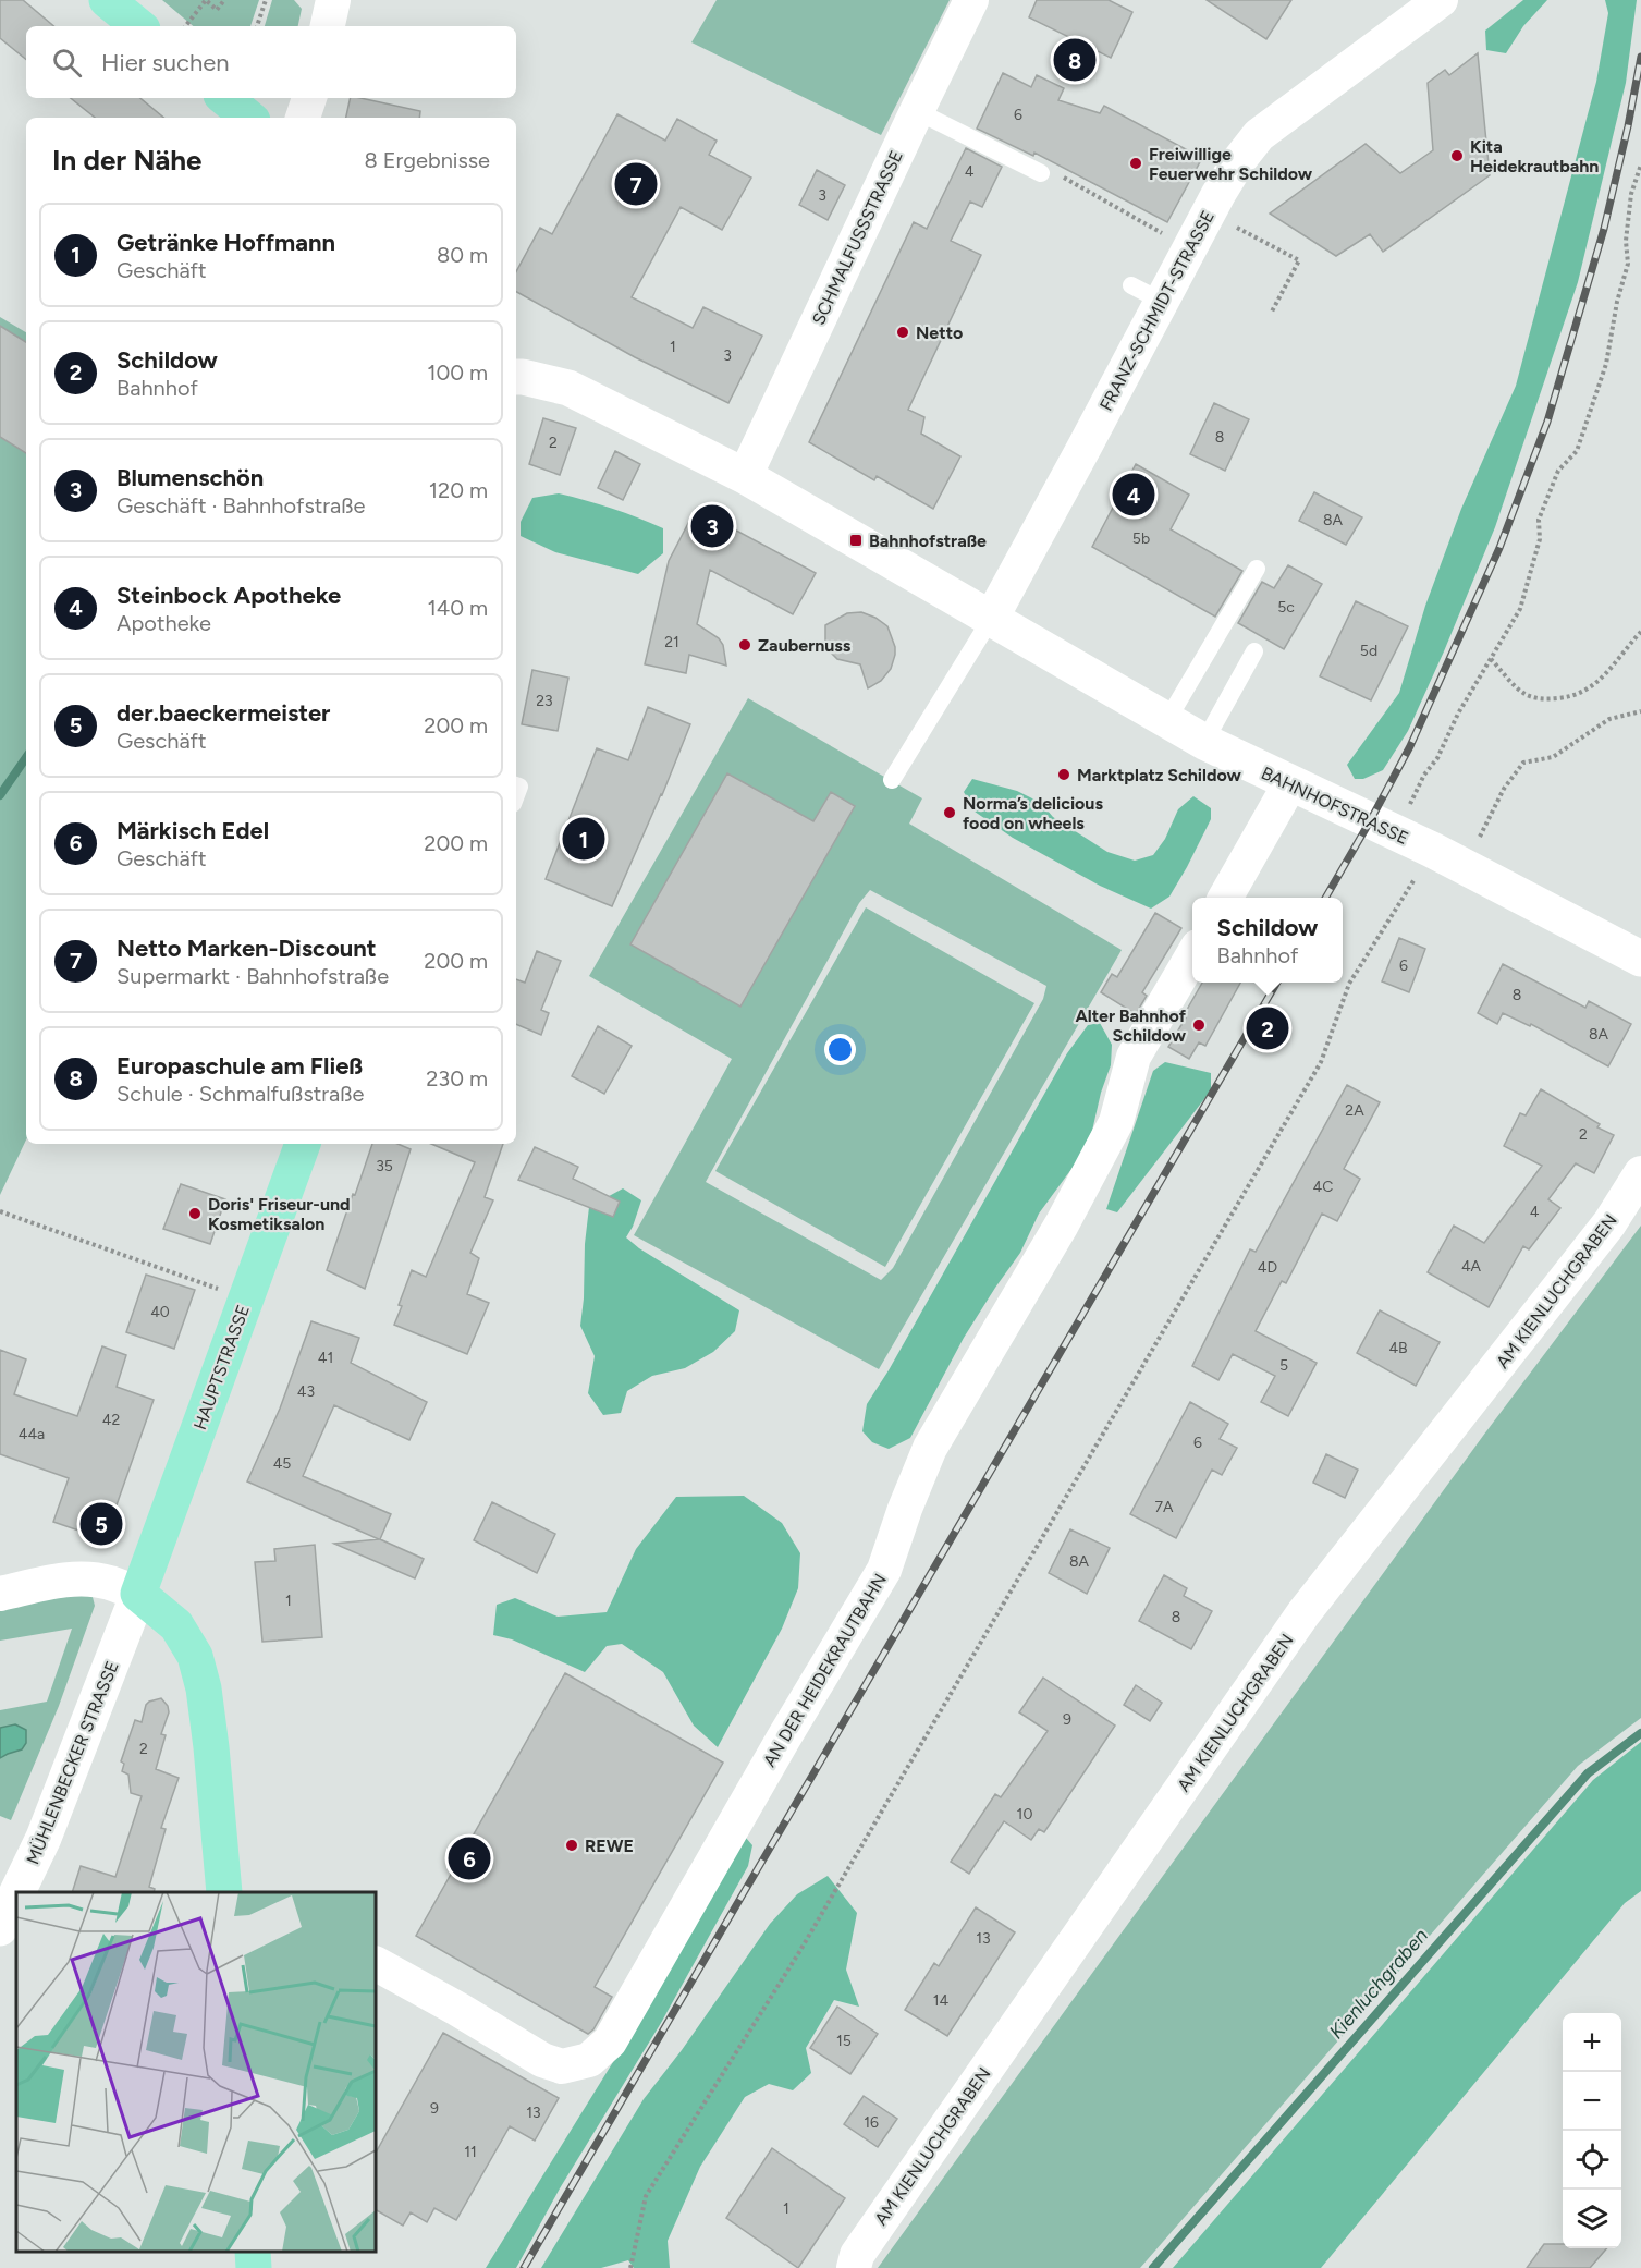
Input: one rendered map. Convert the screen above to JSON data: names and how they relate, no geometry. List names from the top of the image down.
{
  "streets": {
    "main road": ["HAUPTSTRASSE"],
    "street": [
      "SCHMALFUSSSTRASSE",
      "FRANZ-SCHMIDT-STRASSE",
      "BAHNHOFSTRASSE",
      "AM KIENLUCHGRABEN",
      "AN DER HEIDEKRAUTBAHN",
      "MÜHLENBECKER STRASSE"
    ]
  },
  "crossings": [
    ["SCHMALFUSSSTRASSE", "BAHNHOFSTRASSE"],
    ["FRANZ-SCHMIDT-STRASSE", "BAHNHOFSTRASSE"],
    ["HAUPTSTRASSE", "MÜHLENBECKER STRASSE"]
  ],
  "water": ["Kienluchgraben"],
  "places": {
    "other": [
      "Kita Heidekrautbahn",
      "Freiwillige Feuerwehr Schildow",
      "Netto",
      "Zaubernuss",
      "Marktplatz Schildow",
      "Norma’s delicious food on wheels",
      "Alter Bahnhof Schildow",
      "Doris' Friseur-und Kosmetiksalon",
      "REWE"
    ],
    "transit": ["Bahnhofstraße"]
  },
  "house_numbers": [
    "6",
    "4",
    "3",
    "1",
    "3",
    "8",
    "2",
    "8A",
    "5b",
    "5c",
    "21",
    "5d",
    "23",
    "6",
    "8",
    "8A",
    "2A",
    "2",
    "35",
    "4C",
    "4",
    "4A",
    "4D",
    "40",
    "4B",
    "41",
    "5",
    "43",
    "42",
    "44a",
    "6",
    "45",
    "7A",
    "8A",
    "1",
    "8",
    "9",
    "2",
    "10",
    "13",
    "14",
    "15",
    "9",
    "13",
    "16",
    "11",
    "1"
  ],
  "page": {
    "search": "Hier suchen",
    "pins": [
      "8",
      "7",
      "4",
      "3",
      "1",
      "2",
      "5",
      "6"
    ],
    "heading": ["In der Nähe", "8 Ergebnisse"],
    "list": [
      {
        "mark": "1",
        "name": "Getränke Hoffmann",
        "note": "Geschäft",
        "value": "80 m"
      },
      {
        "mark": "2",
        "name": "Schildow",
        "note": "Bahnhof",
        "value": "100 m"
      },
      {
        "mark": "3",
        "name": "Blumenschön",
        "note": "Geschäft · Bahnhofstraße",
        "value": "120 m"
      },
      {
        "mark": "4",
        "name": "Steinbock Apotheke",
        "note": "Apotheke",
        "value": "140 m"
      },
      {
        "mark": "5",
        "name": "der.baeckermeister",
        "note": "Geschäft",
        "value": "200 m"
      },
      {
        "mark": "6",
        "name": "Märkisch Edel",
        "note": "Geschäft",
        "value": "200 m"
      },
      {
        "mark": "7",
        "name": "Netto Marken-Discount",
        "note": "Supermarkt · Bahnhofstraße",
        "value": "200 m"
      },
      {
        "mark": "8",
        "name": "Europaschule am Fließ",
        "note": "Schule · Schmalfußstraße",
        "value": "230 m"
      }
    ],
    "popup": ["Schildow", "Bahnhof"],
    "map_buttons": ["+", "−"]
  }
}
